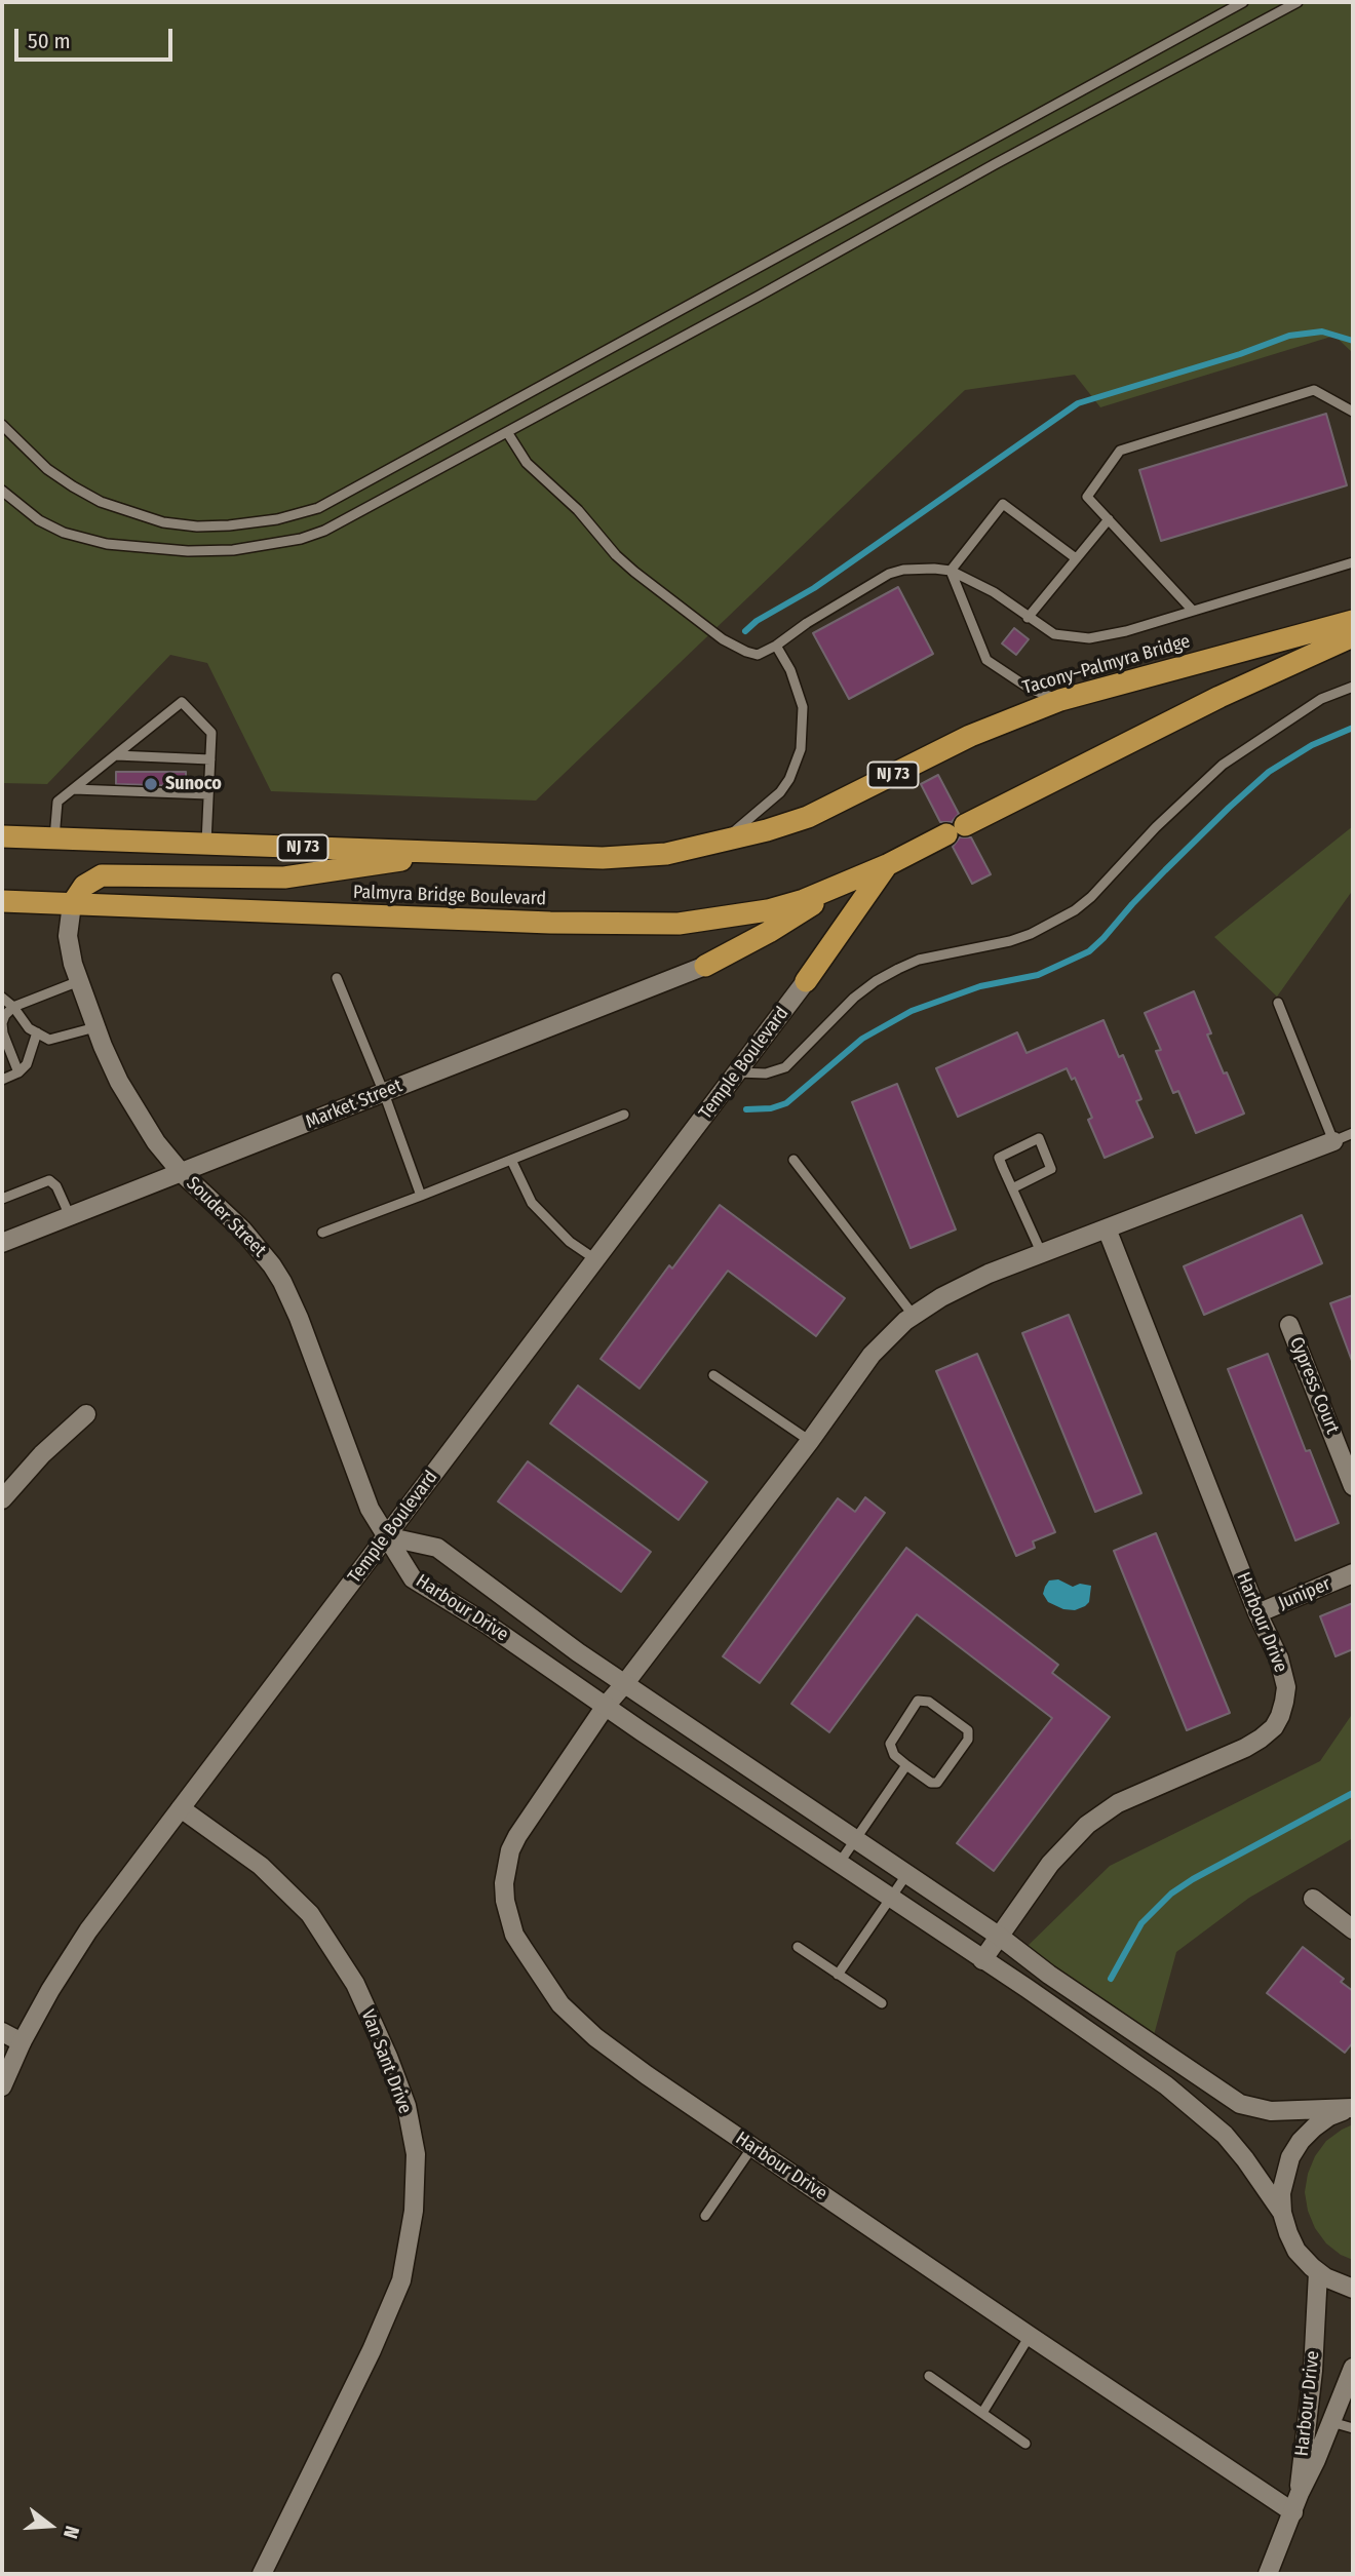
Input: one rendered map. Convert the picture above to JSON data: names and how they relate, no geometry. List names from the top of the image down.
{
  "streets": {
    "highway": ["Tacony–Palmyra Bridge", "NJ 73", "Palmyra Bridge Boulevard"],
    "street": [
      "Temple Boulevard",
      "Market Street",
      "Souder Street",
      "Cypress Court",
      "Juniper",
      "Harbour Drive",
      "Van Sant Drive"
    ]
  },
  "crossings": [
    ["Tacony–Palmyra Bridge", "NJ 73"],
    ["Palmyra Bridge Boulevard", "Souder Street"],
    ["Temple Boulevard", "Souder Street"],
    ["Temple Boulevard", "Harbour Drive"],
    ["Temple Boulevard", "Van Sant Drive"],
    ["Market Street", "Souder Street"],
    ["Souder Street", "Harbour Drive"],
    ["Juniper", "Harbour Drive"]
  ],
  "places": ["Sunoco"],
  "scale_bar": "50 m",
  "north": "right"
}
